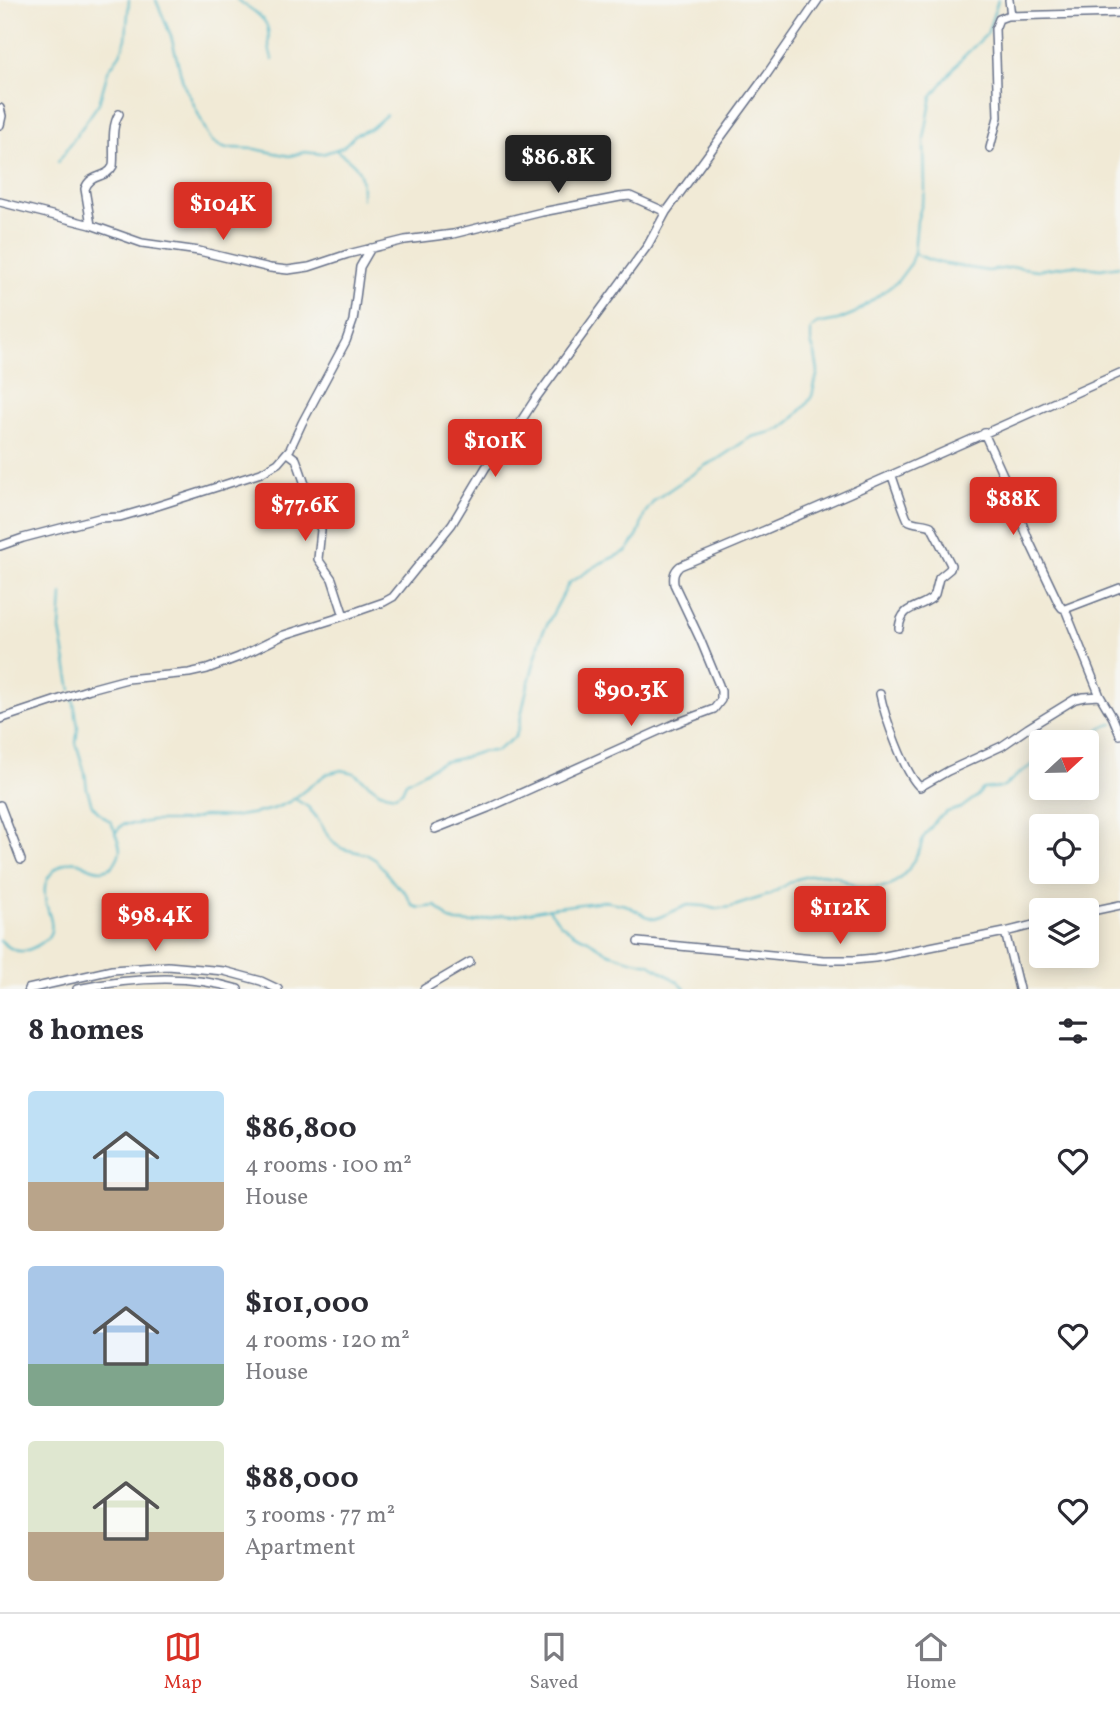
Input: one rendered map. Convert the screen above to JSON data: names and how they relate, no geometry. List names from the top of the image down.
{
  "north": "right",
  "page": {
    "price": [
      "$86.8K",
      "$104K",
      "$101K",
      "$88K",
      "$77.6K",
      "$90.3K",
      "$112K",
      "$98.4K"
    ],
    "heading": "8 homes",
    "list": [
      {
        "name": "$86,800",
        "note": "4 rooms · 100 m² · House"
      },
      {
        "name": "$101,000",
        "note": "4 rooms · 120 m² · House"
      },
      {
        "name": "$88,000",
        "note": "3 rooms · 77 m² · Apartment"
      }
    ],
    "tabs": ["Map", "Saved", "Home"]
  }
}
